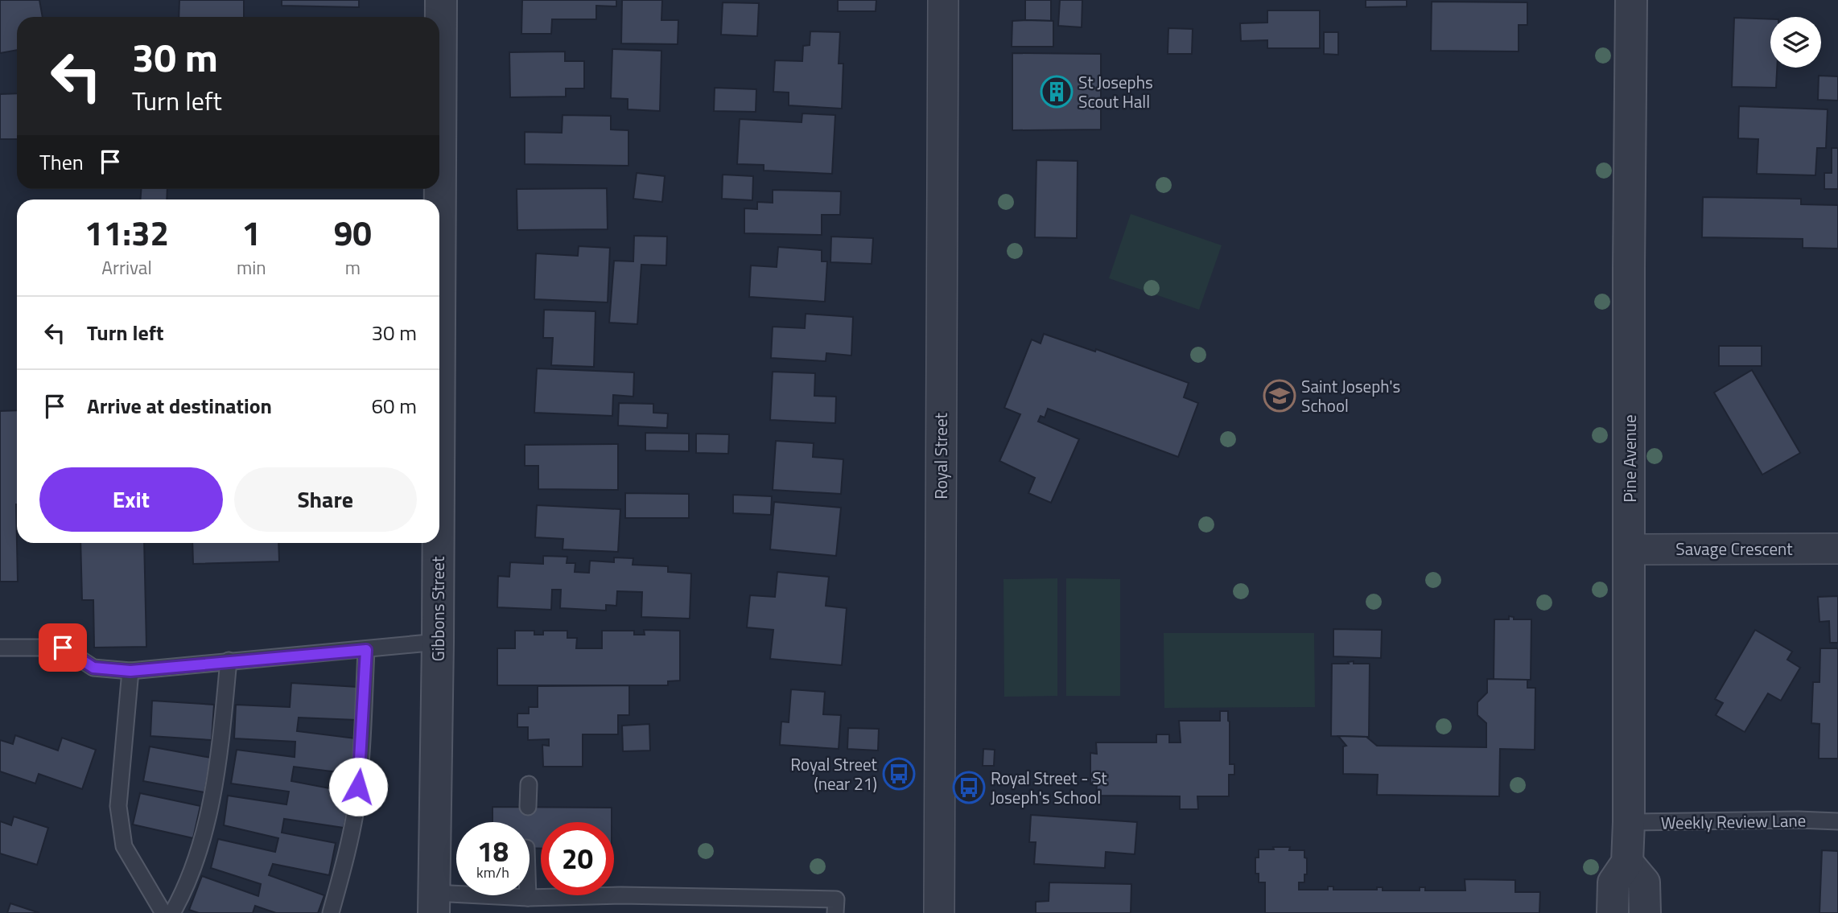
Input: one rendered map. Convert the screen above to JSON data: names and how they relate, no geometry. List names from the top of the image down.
{
  "streets": {
    "street": [
      "Royal Street",
      "Pine Avenue",
      "Savage Crescent",
      "Gibbons Street"
    ],
    "lane": ["Weekly Review Lane"]
  },
  "crossings": [
    ["Pine Avenue", "Savage Crescent"],
    ["Pine Avenue", "Weekly Review Lane"]
  ],
  "places": {
    "building": ["St Josephs Scout Hall"],
    "school or university": ["Saint Joseph's School"],
    "bus stop": ["Royal Street (near 21)", "Royal Street - St Joseph's School"]
  },
  "page": {
    "turn": ["30 m", "Turn left"],
    "then": "Then",
    "eta": [
      "11:32",
      "Arrival",
      "1",
      "min",
      "90",
      "m"
    ],
    "list": [
      {
        "name": "Turn left",
        "value": "30 m"
      },
      {
        "name": "Arrive at destination",
        "value": "60 m"
      }
    ],
    "buttons": ["Exit", "Share"],
    "speed": "18 km/h",
    "limit": "20"
  }
}
